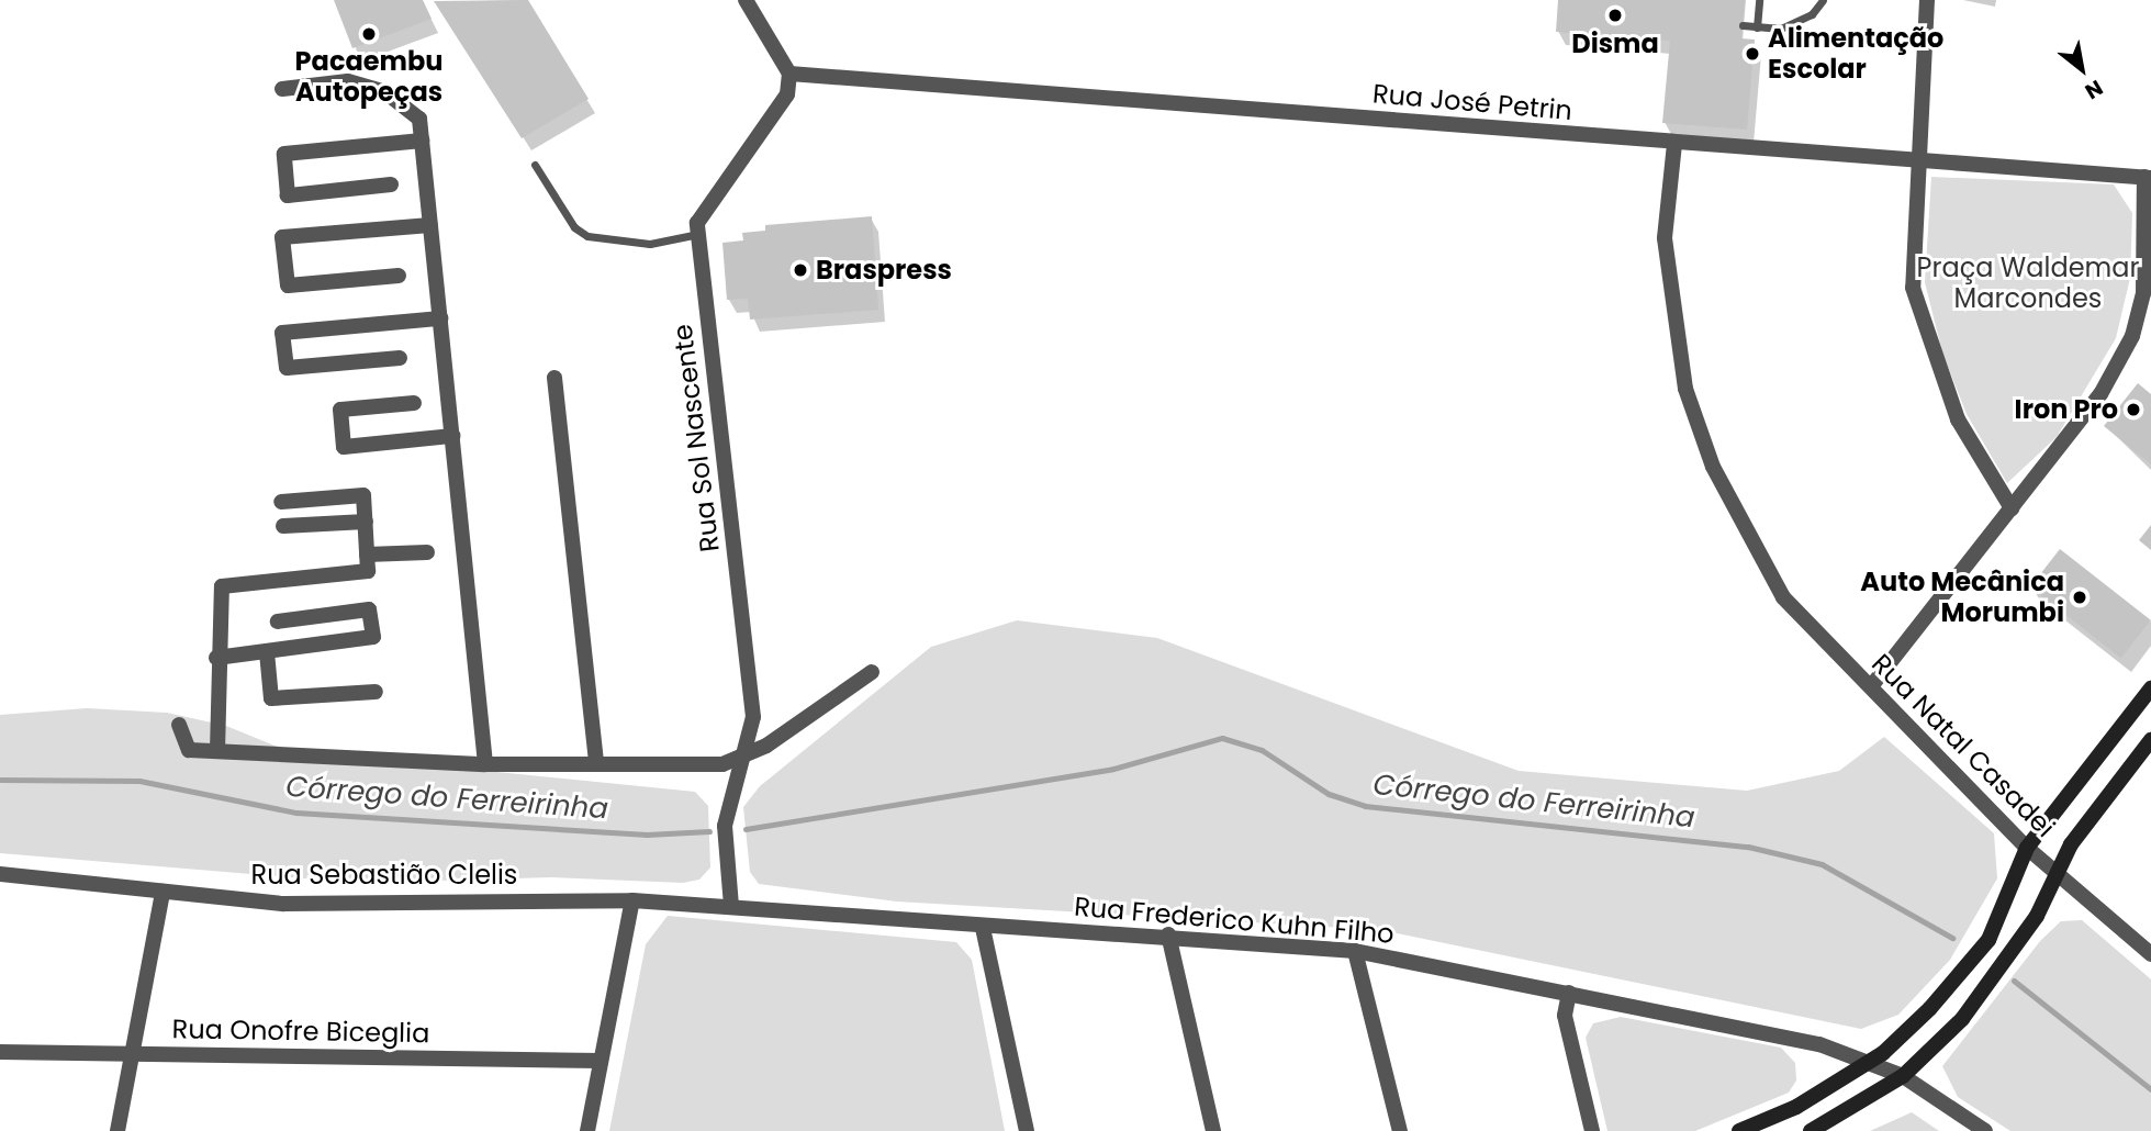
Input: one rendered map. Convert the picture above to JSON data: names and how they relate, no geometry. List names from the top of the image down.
{
  "streets": {
    "street": [
      "Rua José Petrin",
      "Rua Sol Nascente",
      "Rua Natal Casadei",
      "Rua Sebastião Clelis",
      "Rua Frederico Kuhn Filho",
      "Rua Onofre Biceglia"
    ]
  },
  "crossings": [
    ["Rua José Petrin", "Rua Sol Nascente"],
    ["Rua José Petrin", "Rua Natal Casadei"],
    ["Rua Sol Nascente", "Rua Frederico Kuhn Filho"],
    ["Rua Sebastião Clelis", "Rua Frederico Kuhn Filho"]
  ],
  "water": ["Córrego do Ferreirinha"],
  "parks": ["Praça Waldemar Marcondes"],
  "places": [
    "Disma",
    "Pacaembu Autopeças",
    "Alimentação Escolar",
    "Braspress",
    "Iron Pro",
    "Auto Mecânica Morumbi"
  ],
  "north": "bottom right"
}
